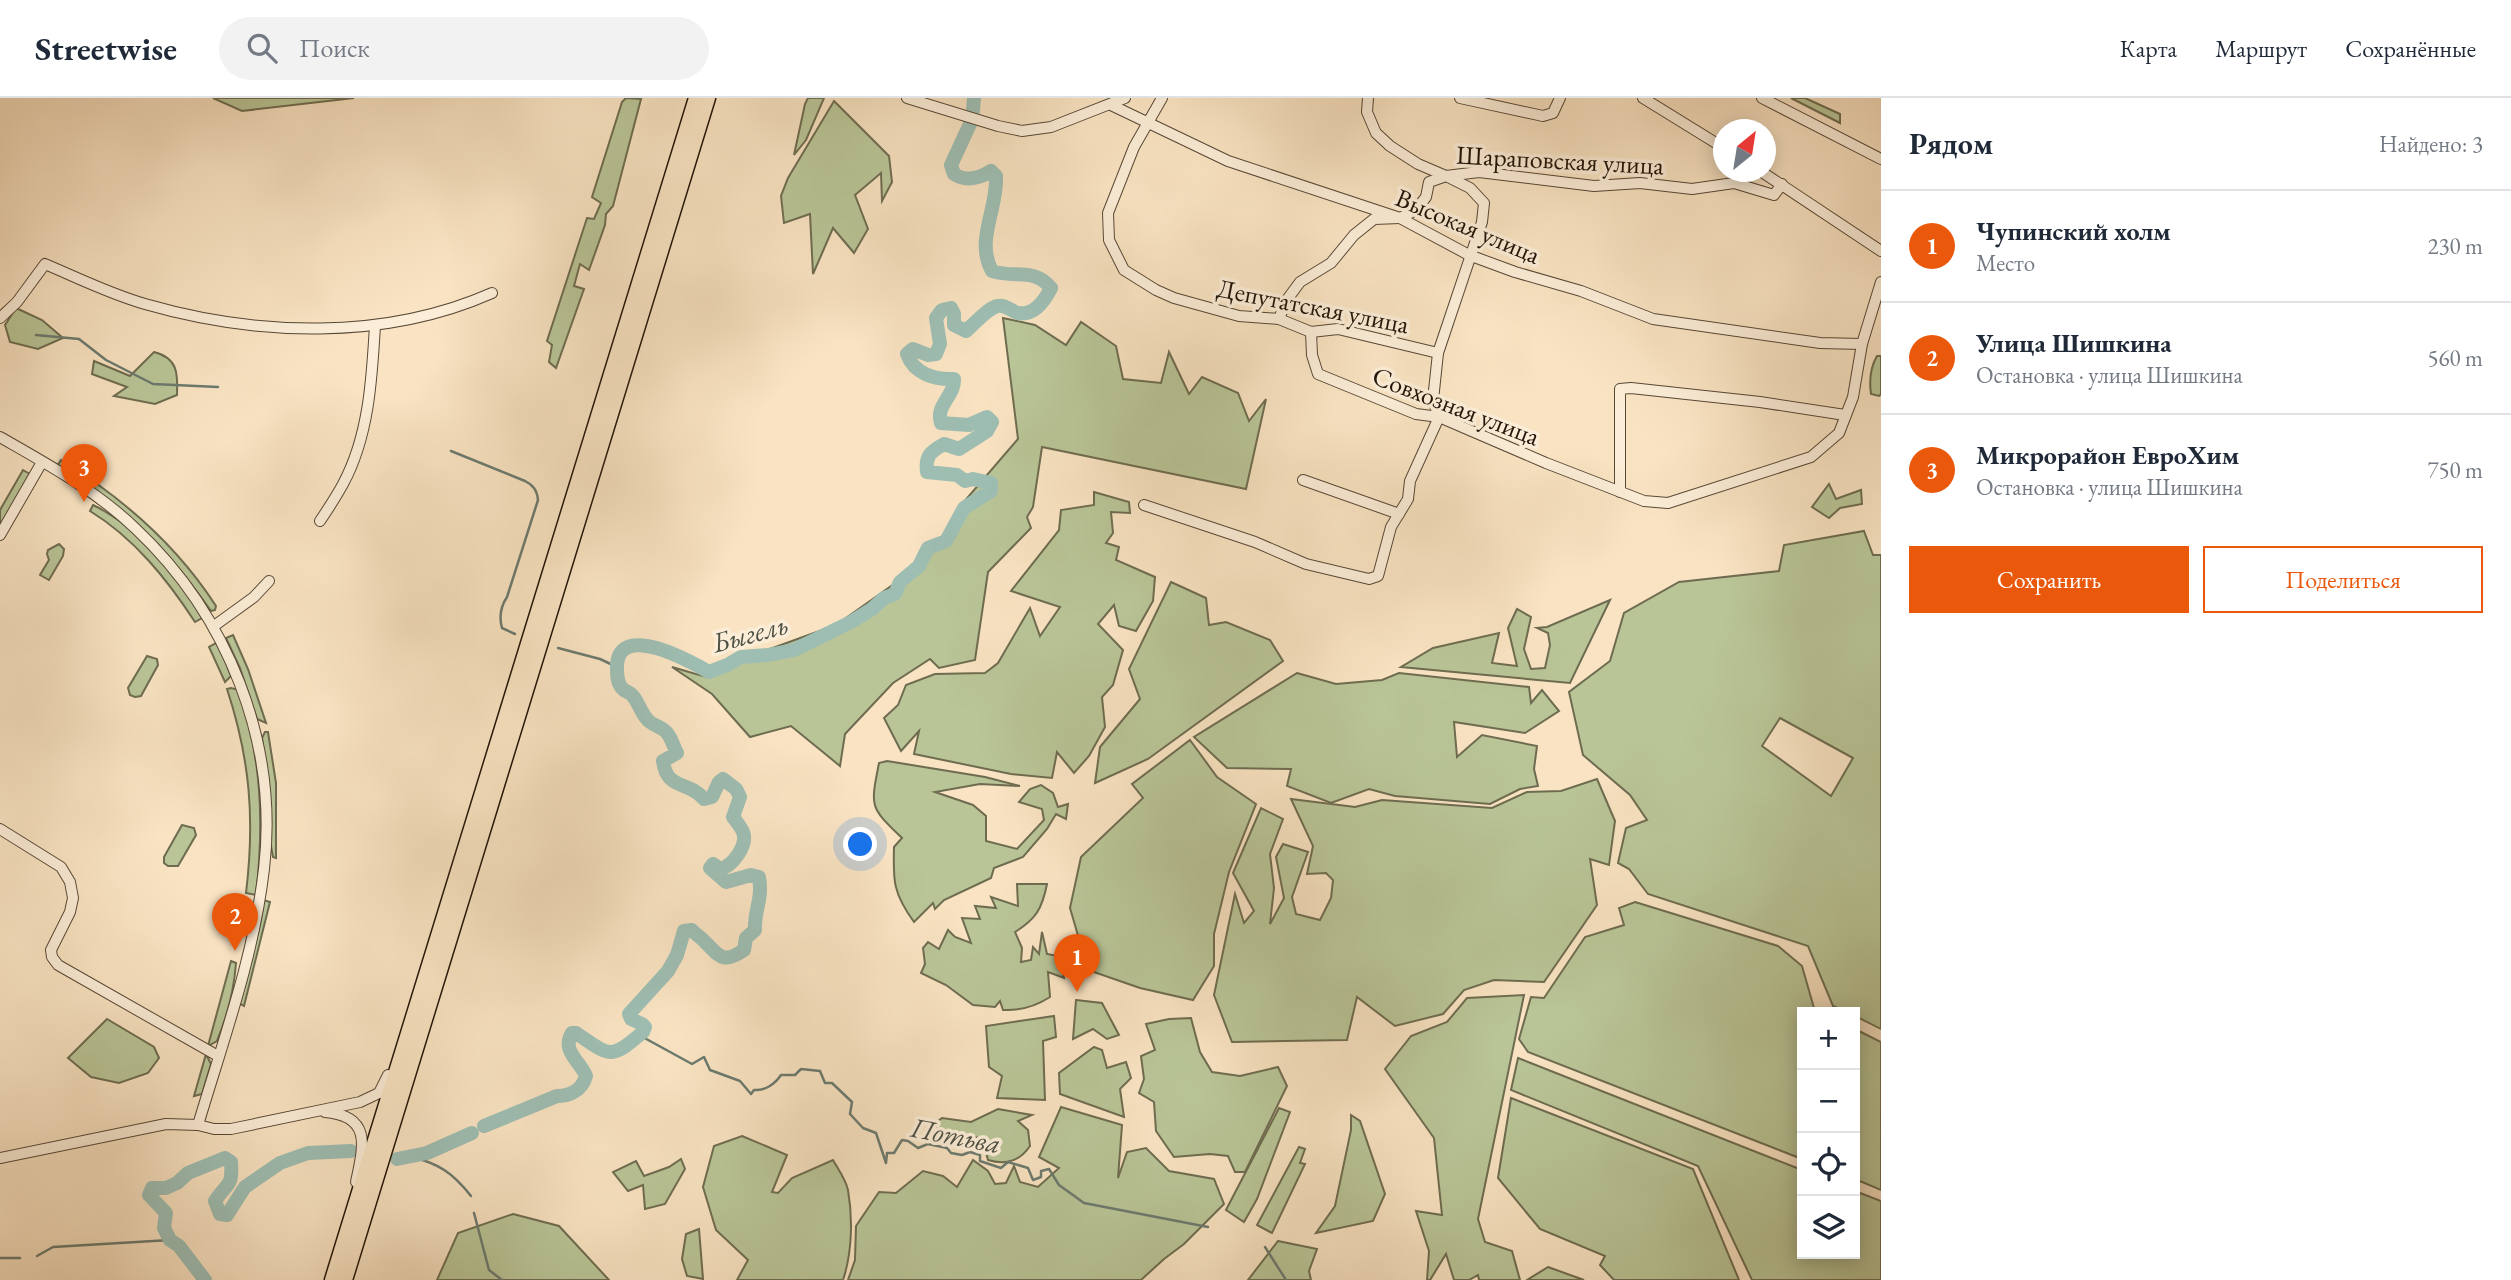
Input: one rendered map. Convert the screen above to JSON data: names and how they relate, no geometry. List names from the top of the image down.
{
  "streets": {
    "street": [
      "Шараповская улица",
      "Высокая улица",
      "Депутатская улица",
      "Совхозная улица"
    ]
  },
  "crossings": [
    ["Высокая улица", "Депутатская улица"],
    ["Высокая улица", "Совхозная улица"],
    ["Депутатская улица", "Совхозная улица"]
  ],
  "water": ["Быгель", "Потьва"],
  "north": "top right",
  "page": {
    "header": "Streetwise",
    "search": "Поиск",
    "nav": ["Карта", "Маршрут", "Сохранённые"],
    "heading": ["Рядом", "Найдено: 3"],
    "list": [
      {
        "mark": "1",
        "name": "Чупинский холм",
        "note": "Место",
        "value": "230 m"
      },
      {
        "mark": "2",
        "name": "Улица Шишкина",
        "note": "Остановка · улица Шишкина",
        "value": "560 m"
      },
      {
        "mark": "3",
        "name": "Микрорайон ЕвроХим",
        "note": "Остановка · улица Шишкина",
        "value": "750 m"
      }
    ],
    "pins": ["3", "2", "1"],
    "buttons": ["Сохранить", "Поделиться"],
    "map_buttons": ["+", "−"]
  }
}
